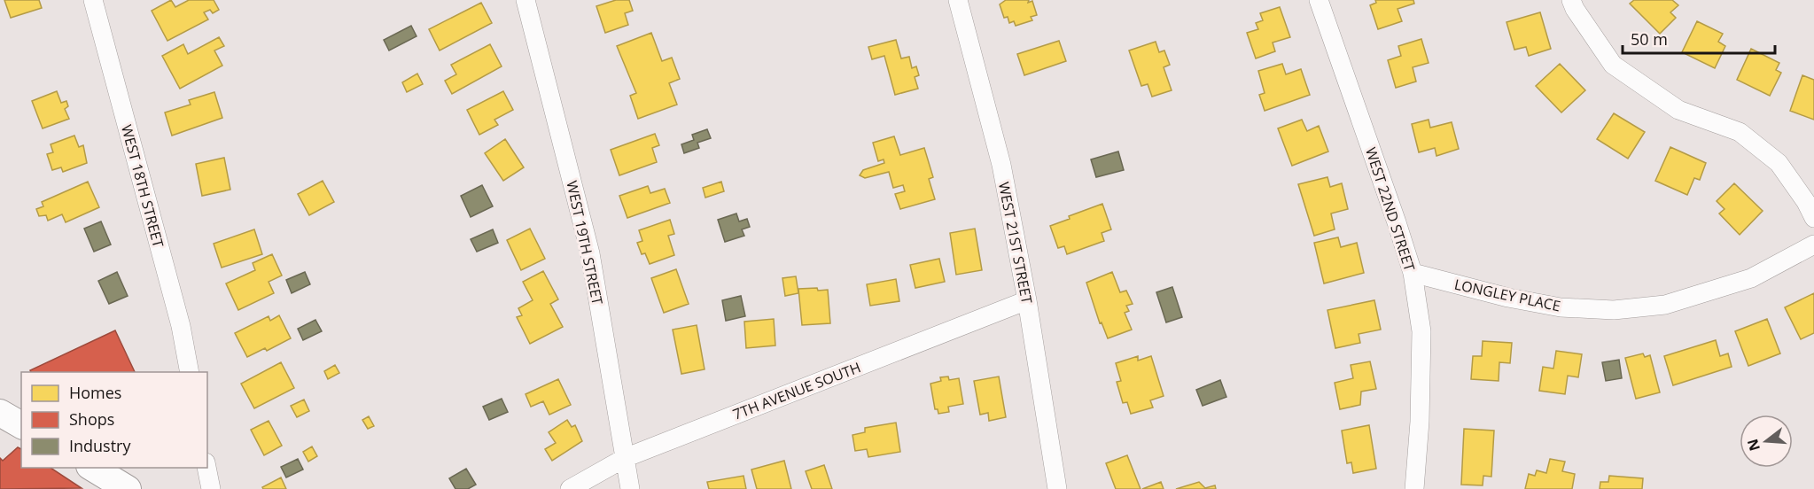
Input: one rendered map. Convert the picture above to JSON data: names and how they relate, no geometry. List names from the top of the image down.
{
  "streets": {
    "street": [
      "WEST 18TH STREET",
      "WEST 22ND STREET",
      "WEST 19TH STREET",
      "WEST 21ST STREET",
      "LONGLEY PLACE",
      "7TH AVENUE SOUTH"
    ]
  },
  "crossings": [
    ["WEST 22ND STREET", "LONGLEY PLACE"],
    ["WEST 19TH STREET", "7TH AVENUE SOUTH"],
    ["WEST 21ST STREET", "7TH AVENUE SOUTH"]
  ],
  "legend": ["Homes", "Shops", "Industry"],
  "scale_bar": "50 m",
  "north": "left"
}
